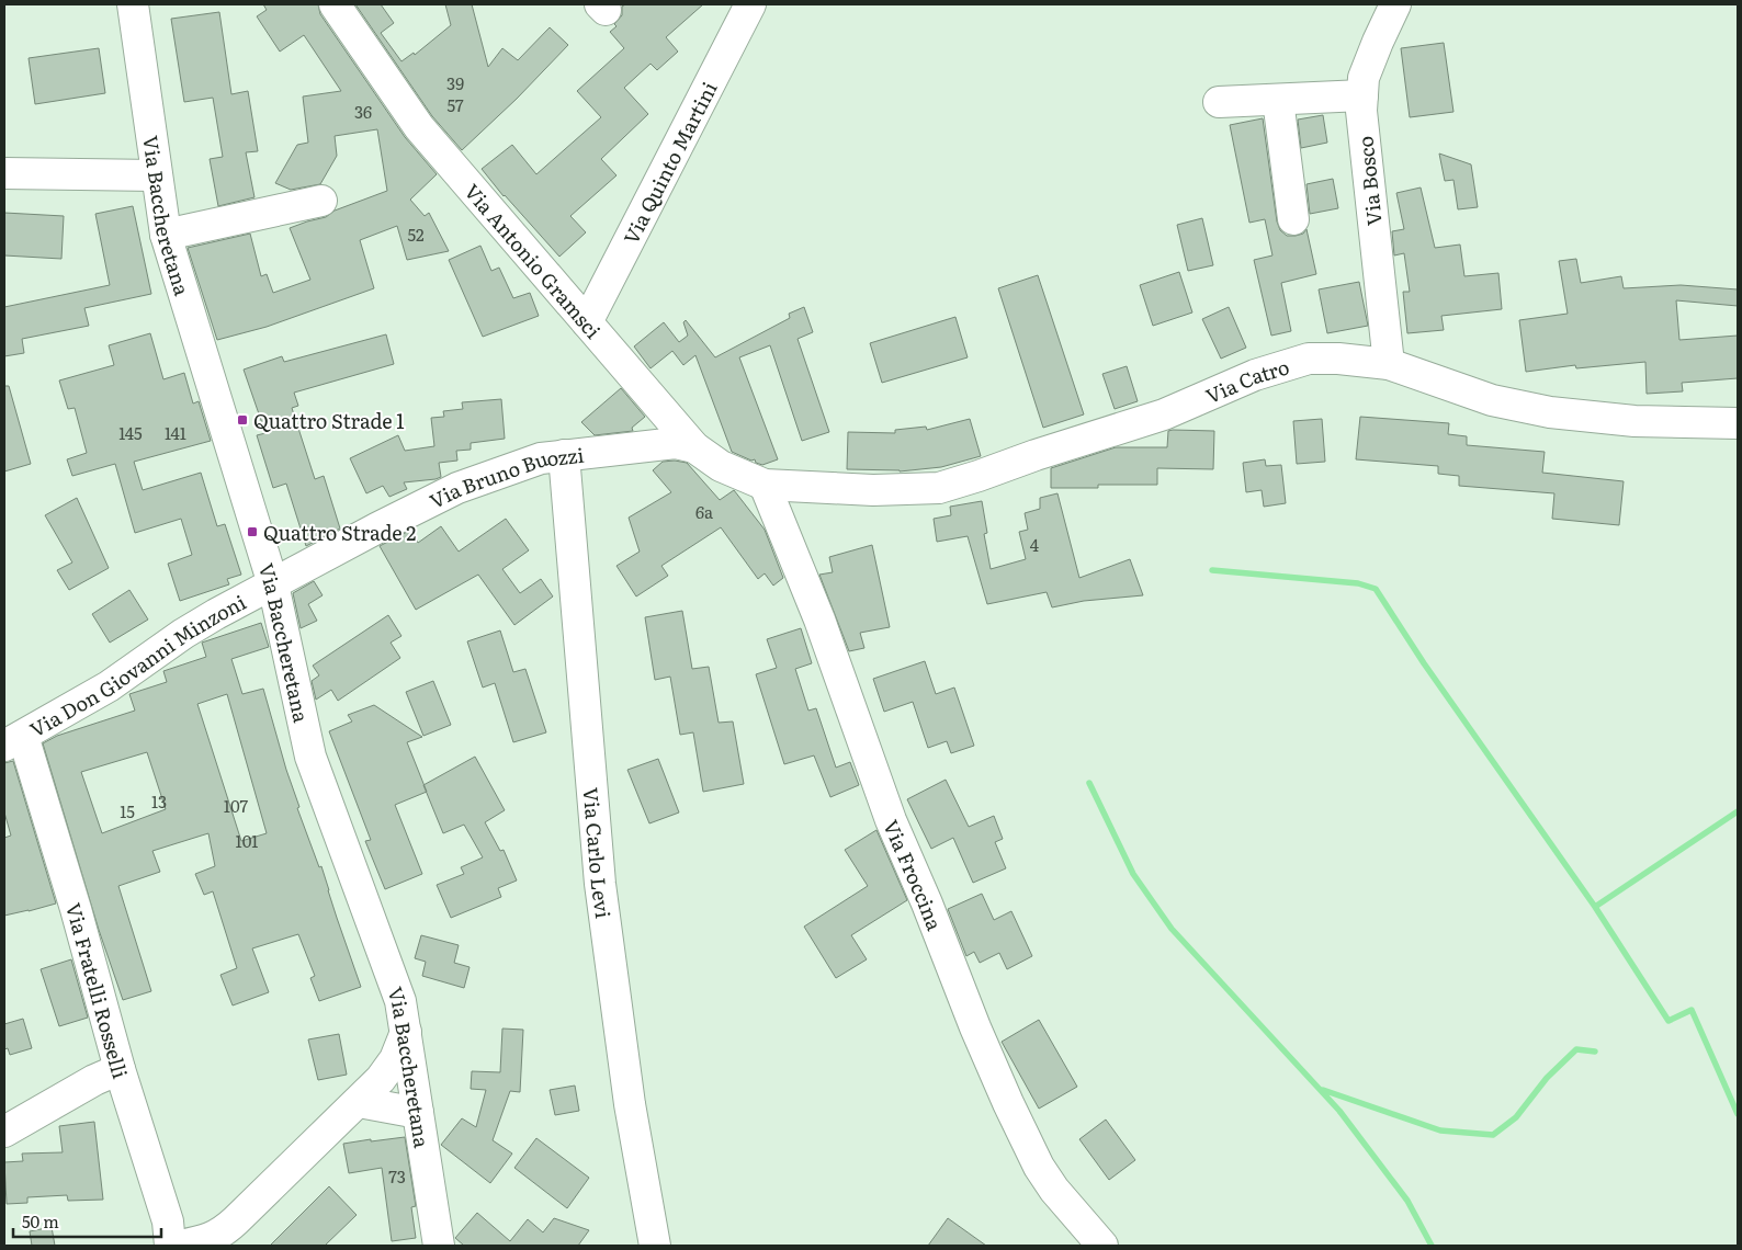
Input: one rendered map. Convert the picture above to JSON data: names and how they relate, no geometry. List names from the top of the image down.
{
  "streets": {
    "street": [
      "Via Quinto Martini",
      "Via Bosco",
      "Via Baccheretana",
      "Via Antonio Gramsci",
      "Via Catro",
      "Via Bruno Buozzi",
      "Via Don Giovanni Minzoni",
      "Via Carlo Levi",
      "Via Froccina",
      "Via Fratelli Rosselli"
    ]
  },
  "crossings": [
    ["Via Quinto Martini", "Via Antonio Gramsci"],
    ["Via Bosco", "Via Catro"],
    ["Via Baccheretana", "Via Bruno Buozzi"],
    ["Via Baccheretana", "Via Don Giovanni Minzoni"],
    ["Via Antonio Gramsci", "Via Catro"],
    ["Via Antonio Gramsci", "Via Bruno Buozzi"],
    ["Via Antonio Gramsci", "Via Froccina"],
    ["Via Catro", "Via Froccina"],
    ["Via Bruno Buozzi", "Via Don Giovanni Minzoni"],
    ["Via Bruno Buozzi", "Via Carlo Levi"],
    ["Via Don Giovanni Minzoni", "Via Fratelli Rosselli"]
  ],
  "places": {
    "transit": ["Quattro Strade 1", "Quattro Strade 2"]
  },
  "house_numbers": [
    "39",
    "57",
    "36",
    "52",
    "145",
    "141",
    "6a",
    "4",
    "13",
    "107",
    "15",
    "101",
    "73"
  ],
  "scale_bar": "50 m"
}
